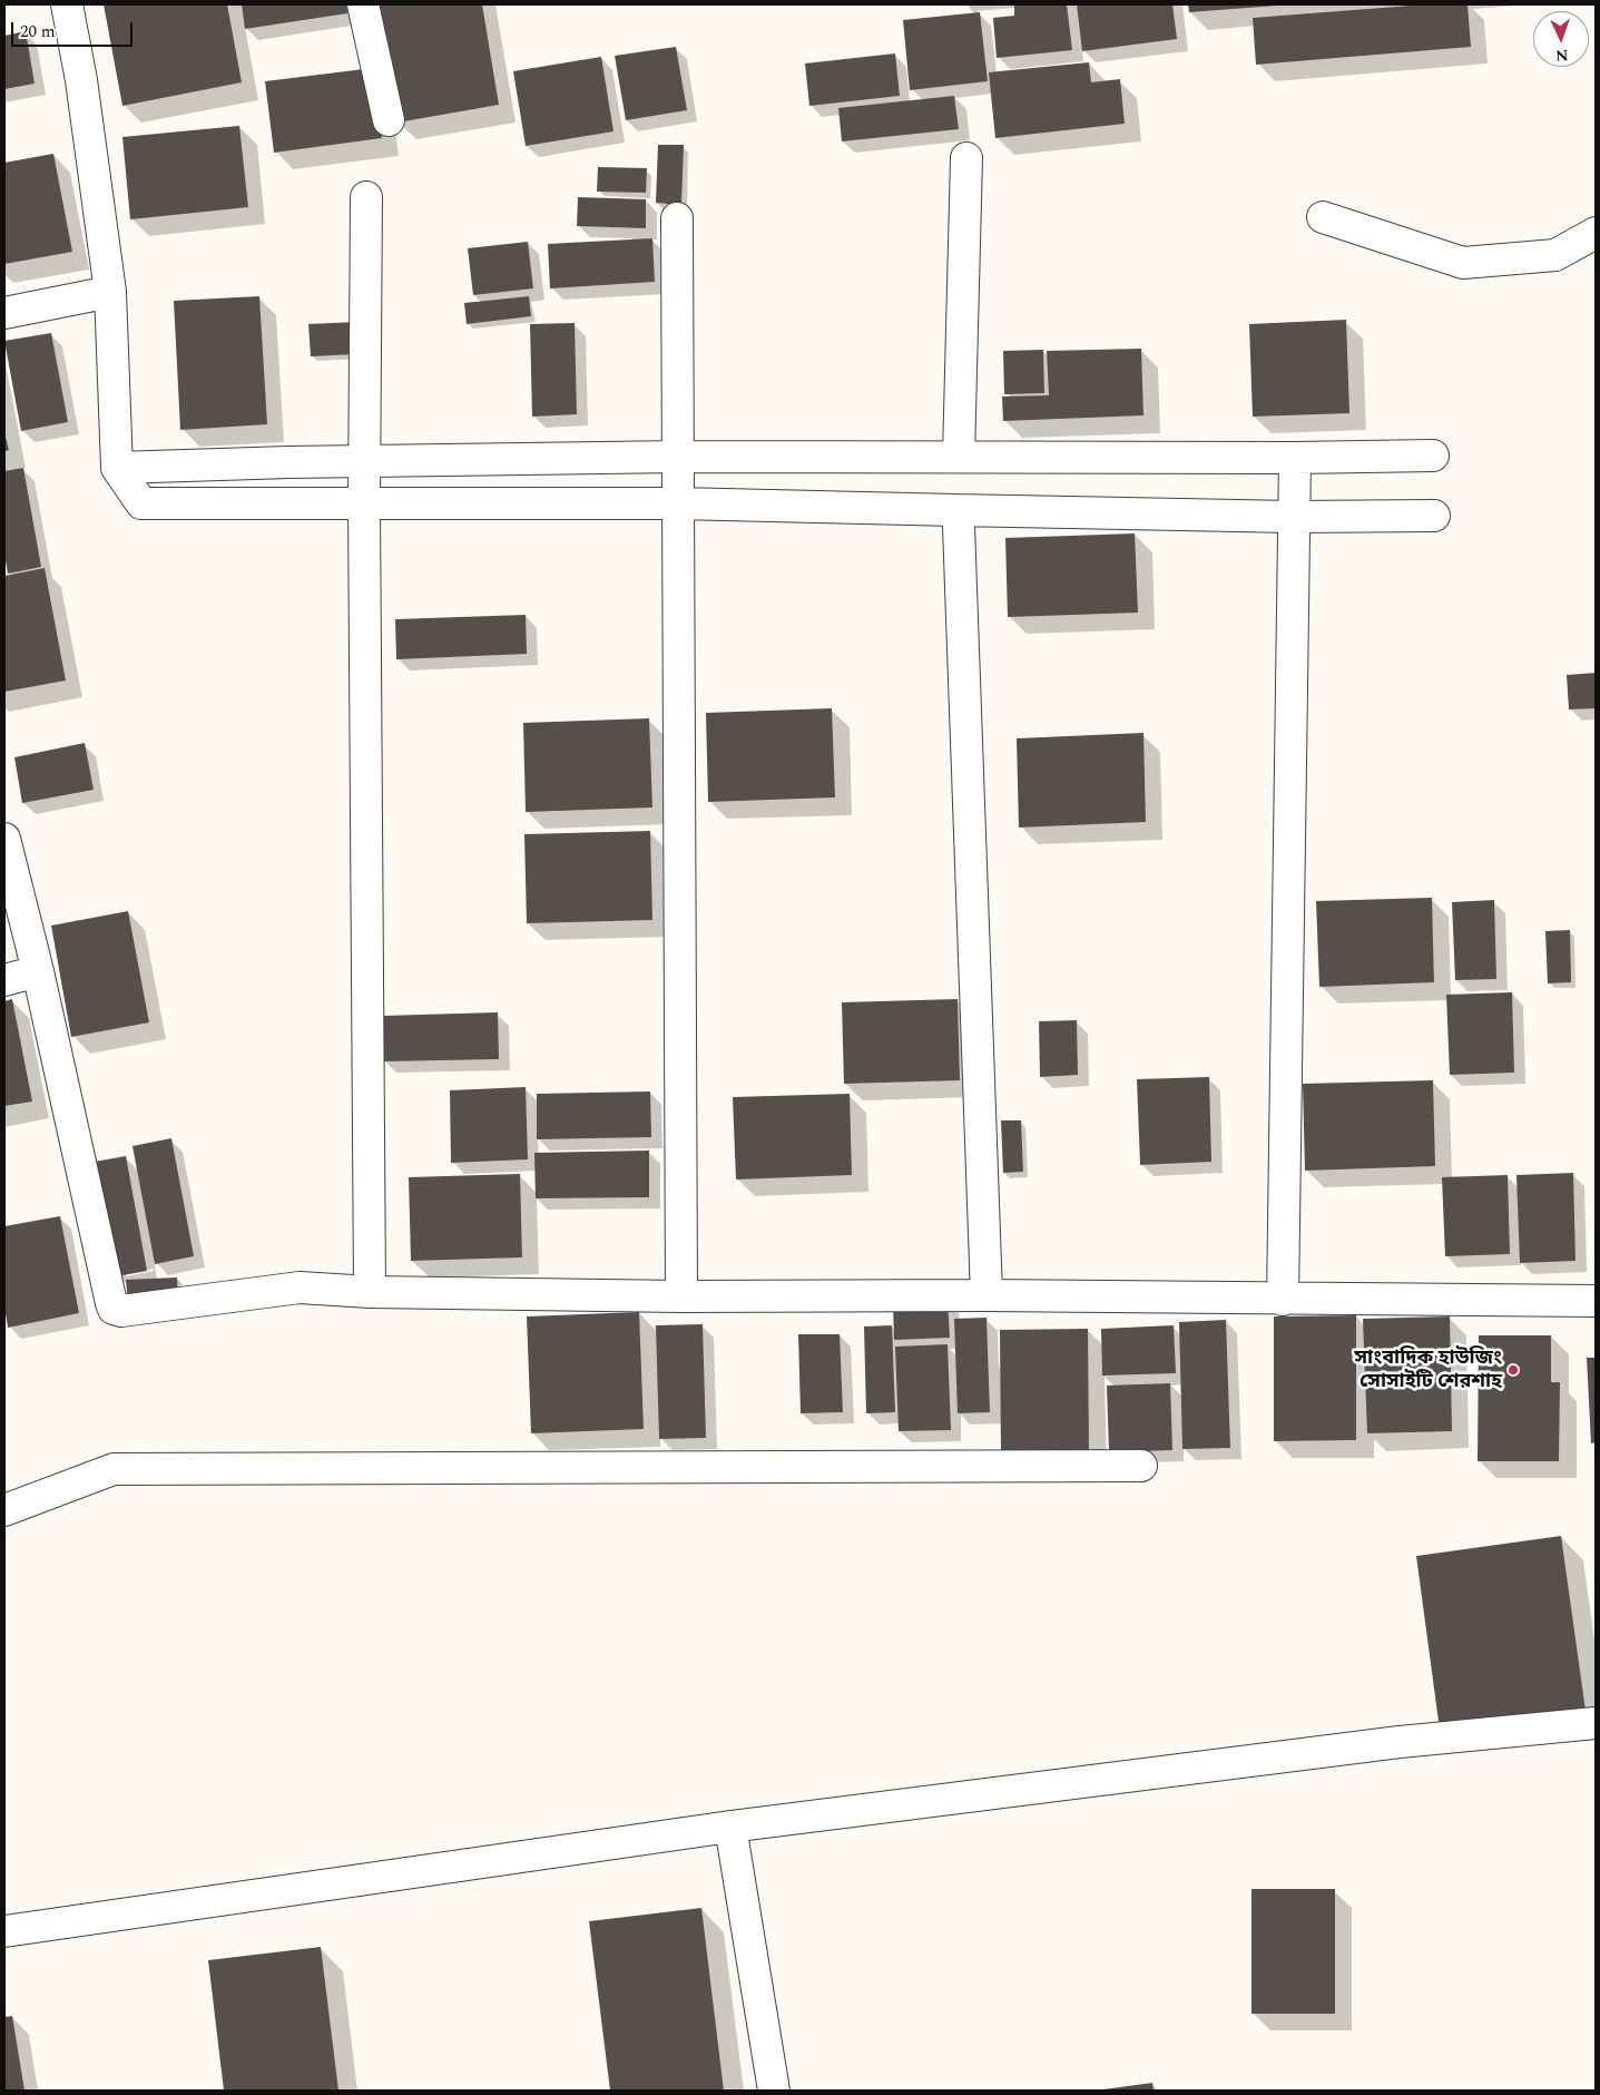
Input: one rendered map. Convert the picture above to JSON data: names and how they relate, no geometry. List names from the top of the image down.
{
  "places": ["সাংবাদিক হাউজিং সোসাইটি শেরশাহ"],
  "scale_bar": "20 m",
  "north": "bottom"
}
